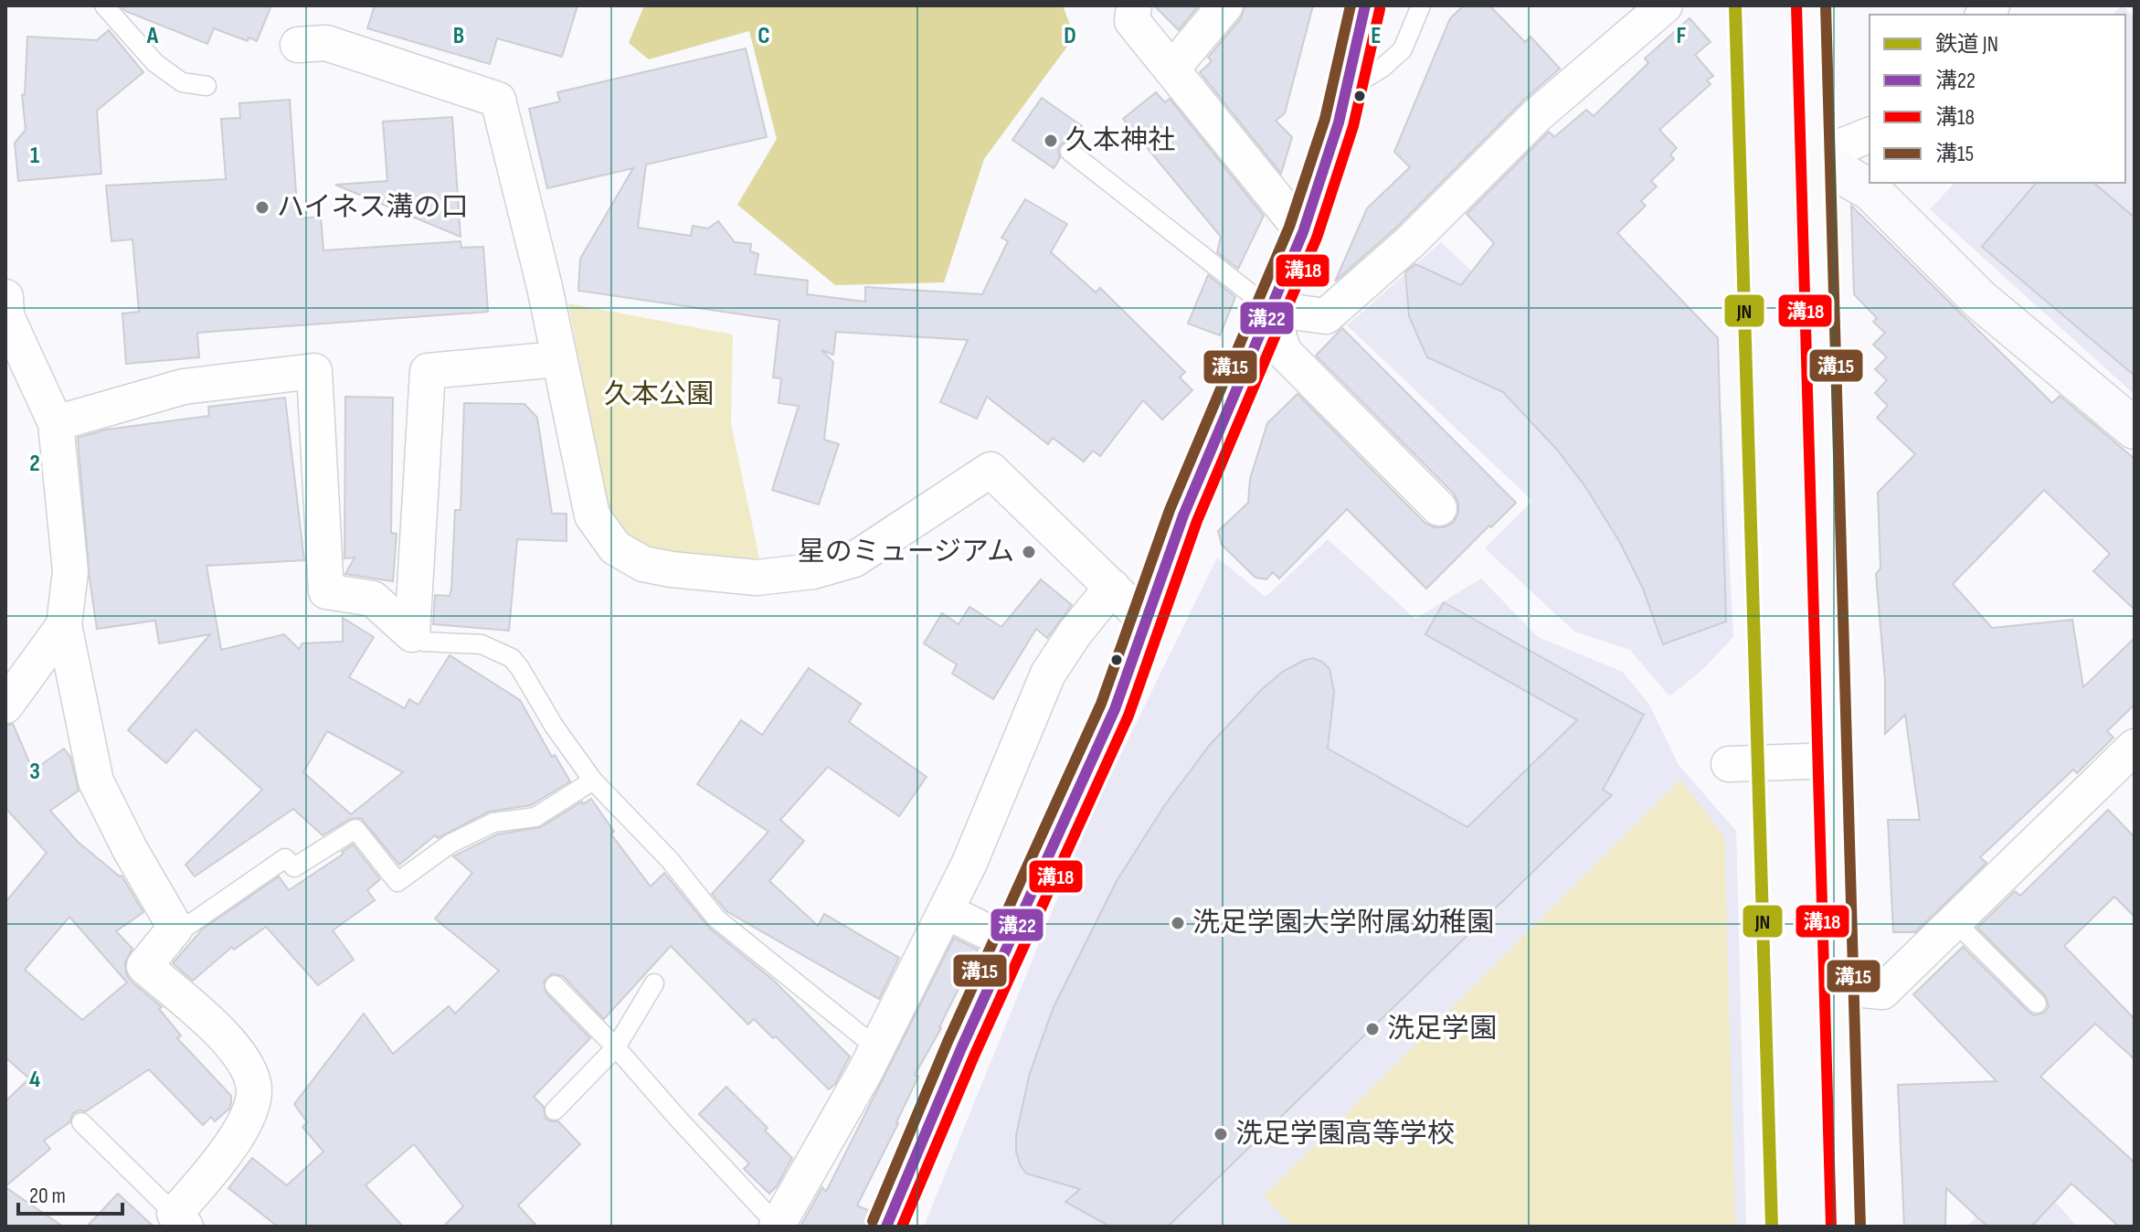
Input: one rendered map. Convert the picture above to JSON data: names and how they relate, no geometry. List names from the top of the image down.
{
  "parks": ["久本公園"],
  "places": [
    "久本神社",
    "ハイネス溝の口",
    "星のミュージアム",
    "洗足学園大学附属幼稚園",
    "洗足学園",
    "洗足学園高等学校"
  ],
  "lines": [
    "rail line JN",
    "transit line 溝22",
    "transit line 溝18",
    "transit line 溝15"
  ],
  "legend": [
    "鉄道 JN",
    "溝22",
    "溝18",
    "溝15"
  ],
  "scale_bar": "20 m",
  "grid": {
    "columns": [
      "A",
      "B",
      "C",
      "D",
      "E",
      "F"
    ],
    "rows": [
      "1",
      "2",
      "3",
      "4"
    ]
  }
}
